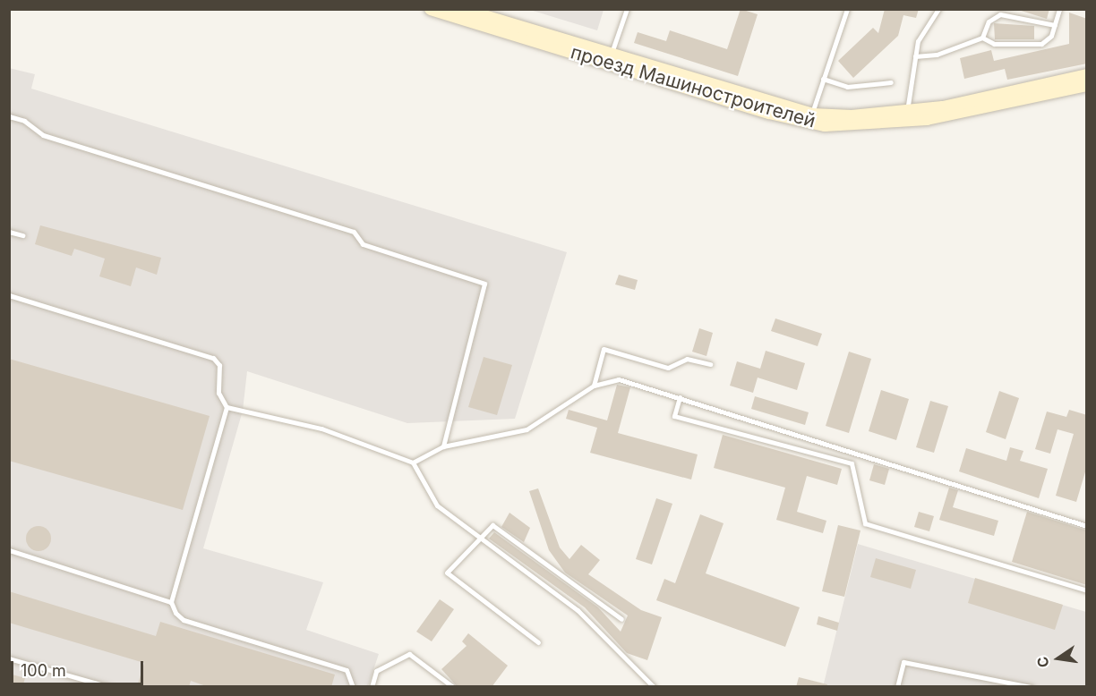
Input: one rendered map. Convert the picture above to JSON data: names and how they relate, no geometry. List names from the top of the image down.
{
  "streets": {
    "main road": ["проезд Машиностроителей"]
  },
  "scale_bar": "100 m",
  "north": "left"
}
